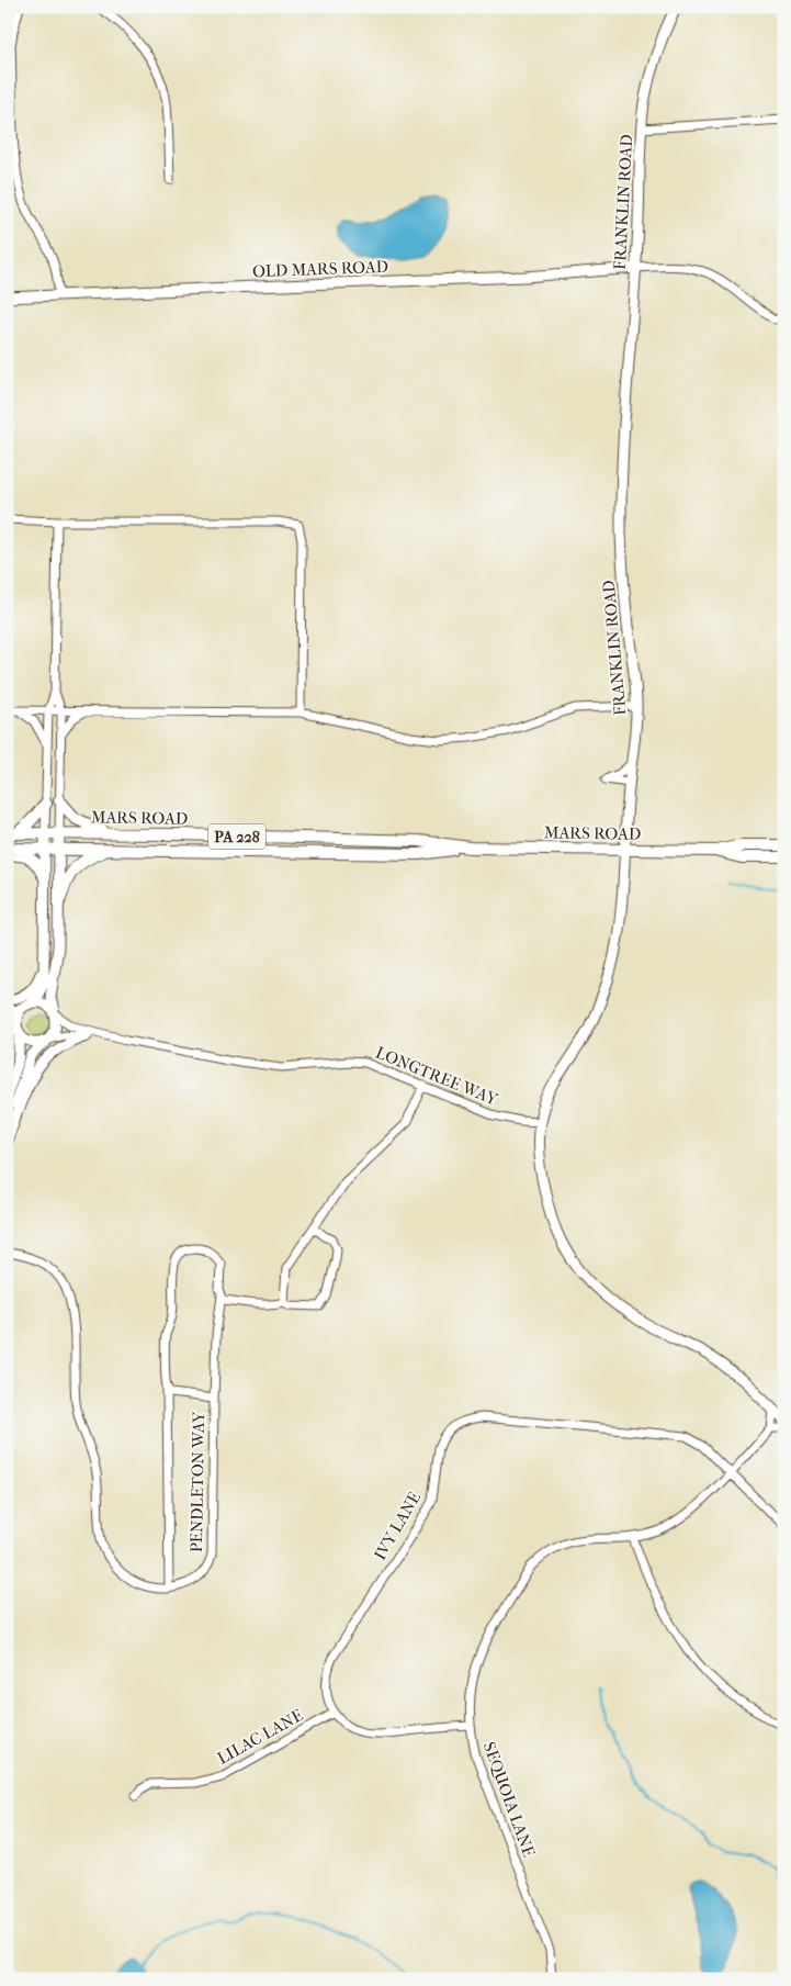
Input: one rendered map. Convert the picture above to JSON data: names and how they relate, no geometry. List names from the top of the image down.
{
  "streets": {
    "main road": ["MARS ROAD", "PA 228"],
    "street": [
      "FRANKLIN ROAD",
      "OLD MARS ROAD",
      "LONGTREE WAY",
      "PENDLETON WAY",
      "IVY LANE",
      "LILAC LANE",
      "SEQUOIA LANE"
    ]
  },
  "crossings": [
    ["FRANKLIN ROAD", "OLD MARS ROAD"],
    ["FRANKLIN ROAD", "MARS ROAD"],
    ["FRANKLIN ROAD", "LONGTREE WAY"],
    ["IVY LANE", "LILAC LANE"],
    ["IVY LANE", "SEQUOIA LANE"]
  ]
}
